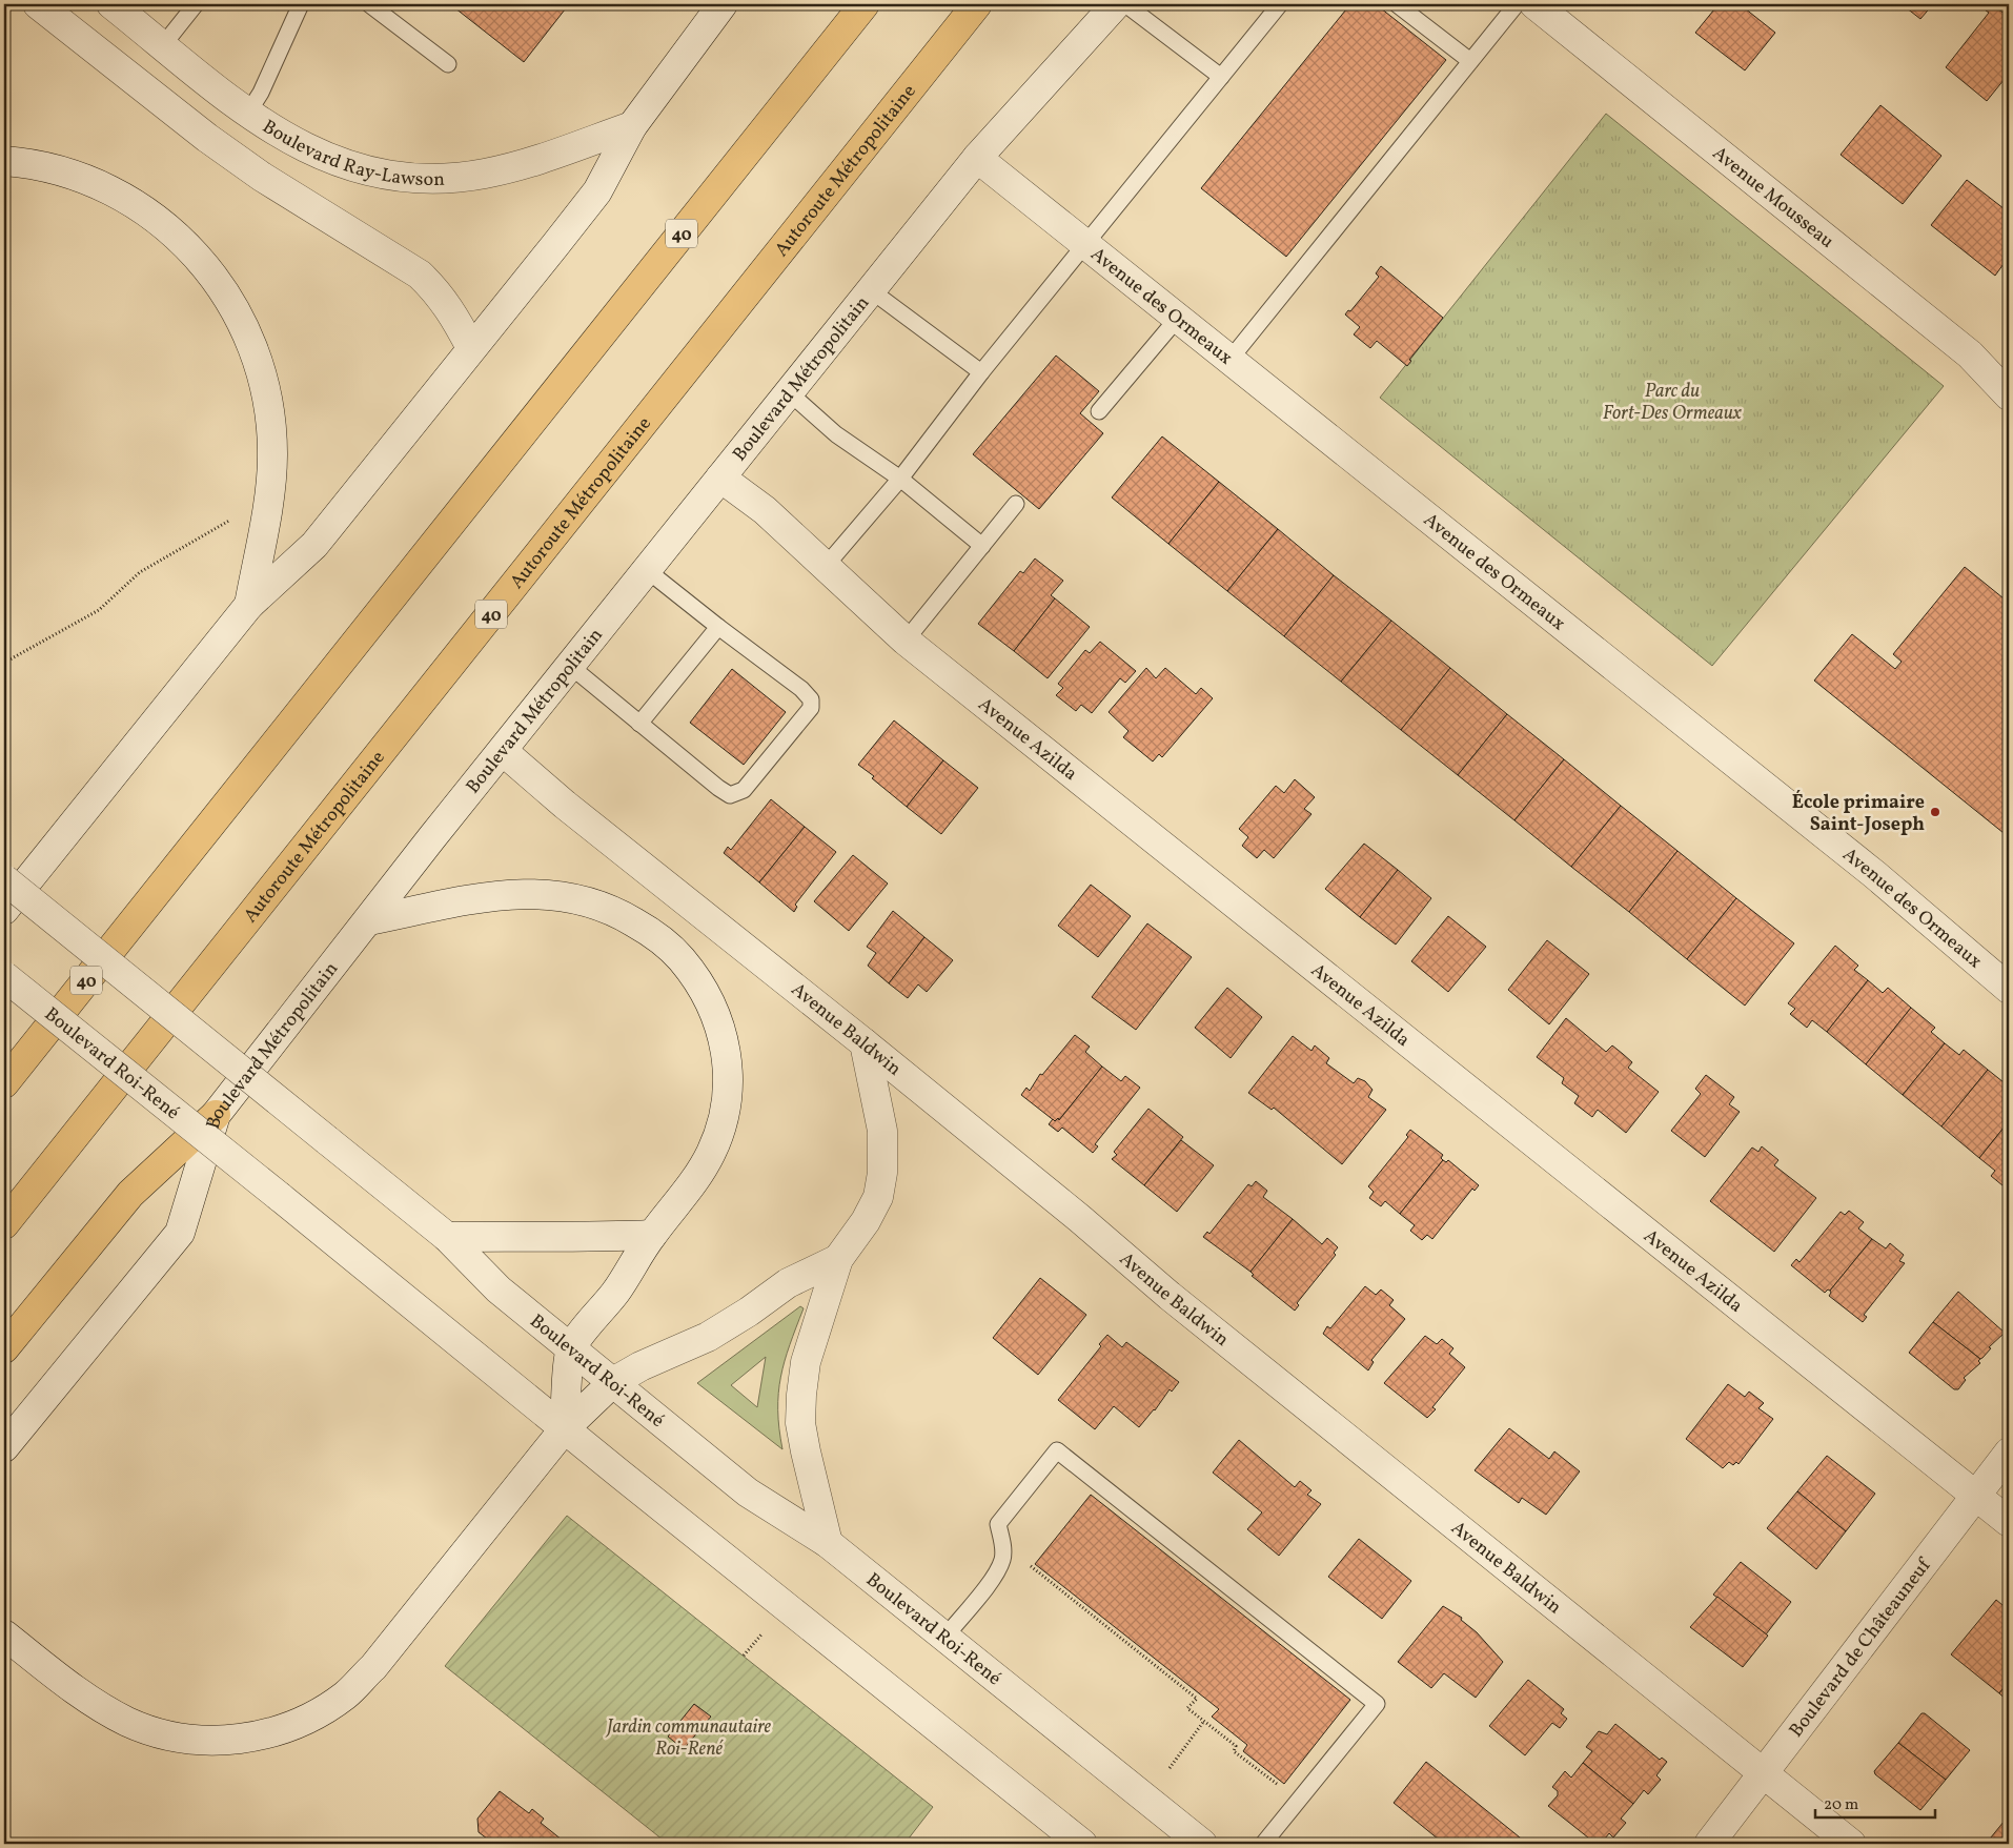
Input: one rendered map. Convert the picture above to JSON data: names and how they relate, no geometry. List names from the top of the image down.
{
  "streets": {
    "highway": ["Autoroute Métropolitaine", "40"],
    "street": [
      "Boulevard Ray-Lawson",
      "Avenue Mousseau",
      "Avenue des Ormeaux",
      "Boulevard Métropolitain",
      "Avenue Azilda",
      "Avenue Baldwin",
      "Boulevard Roi-René",
      "Boulevard de Châteauneuf"
    ]
  },
  "crossings": [
    ["Avenue des Ormeaux", "Boulevard Métropolitain"],
    ["Boulevard Métropolitain", "Avenue Azilda"],
    ["Boulevard Métropolitain", "Avenue Baldwin"],
    ["Avenue Azilda", "Boulevard de Châteauneuf"],
    ["Avenue Baldwin", "Boulevard de Châteauneuf"]
  ],
  "parks": ["Parc du Fort-Des Ormeaux", "Jardin communautaire Roi-René"],
  "places": ["École primaire Saint-Joseph"],
  "scale_bar": "20 m"
}
